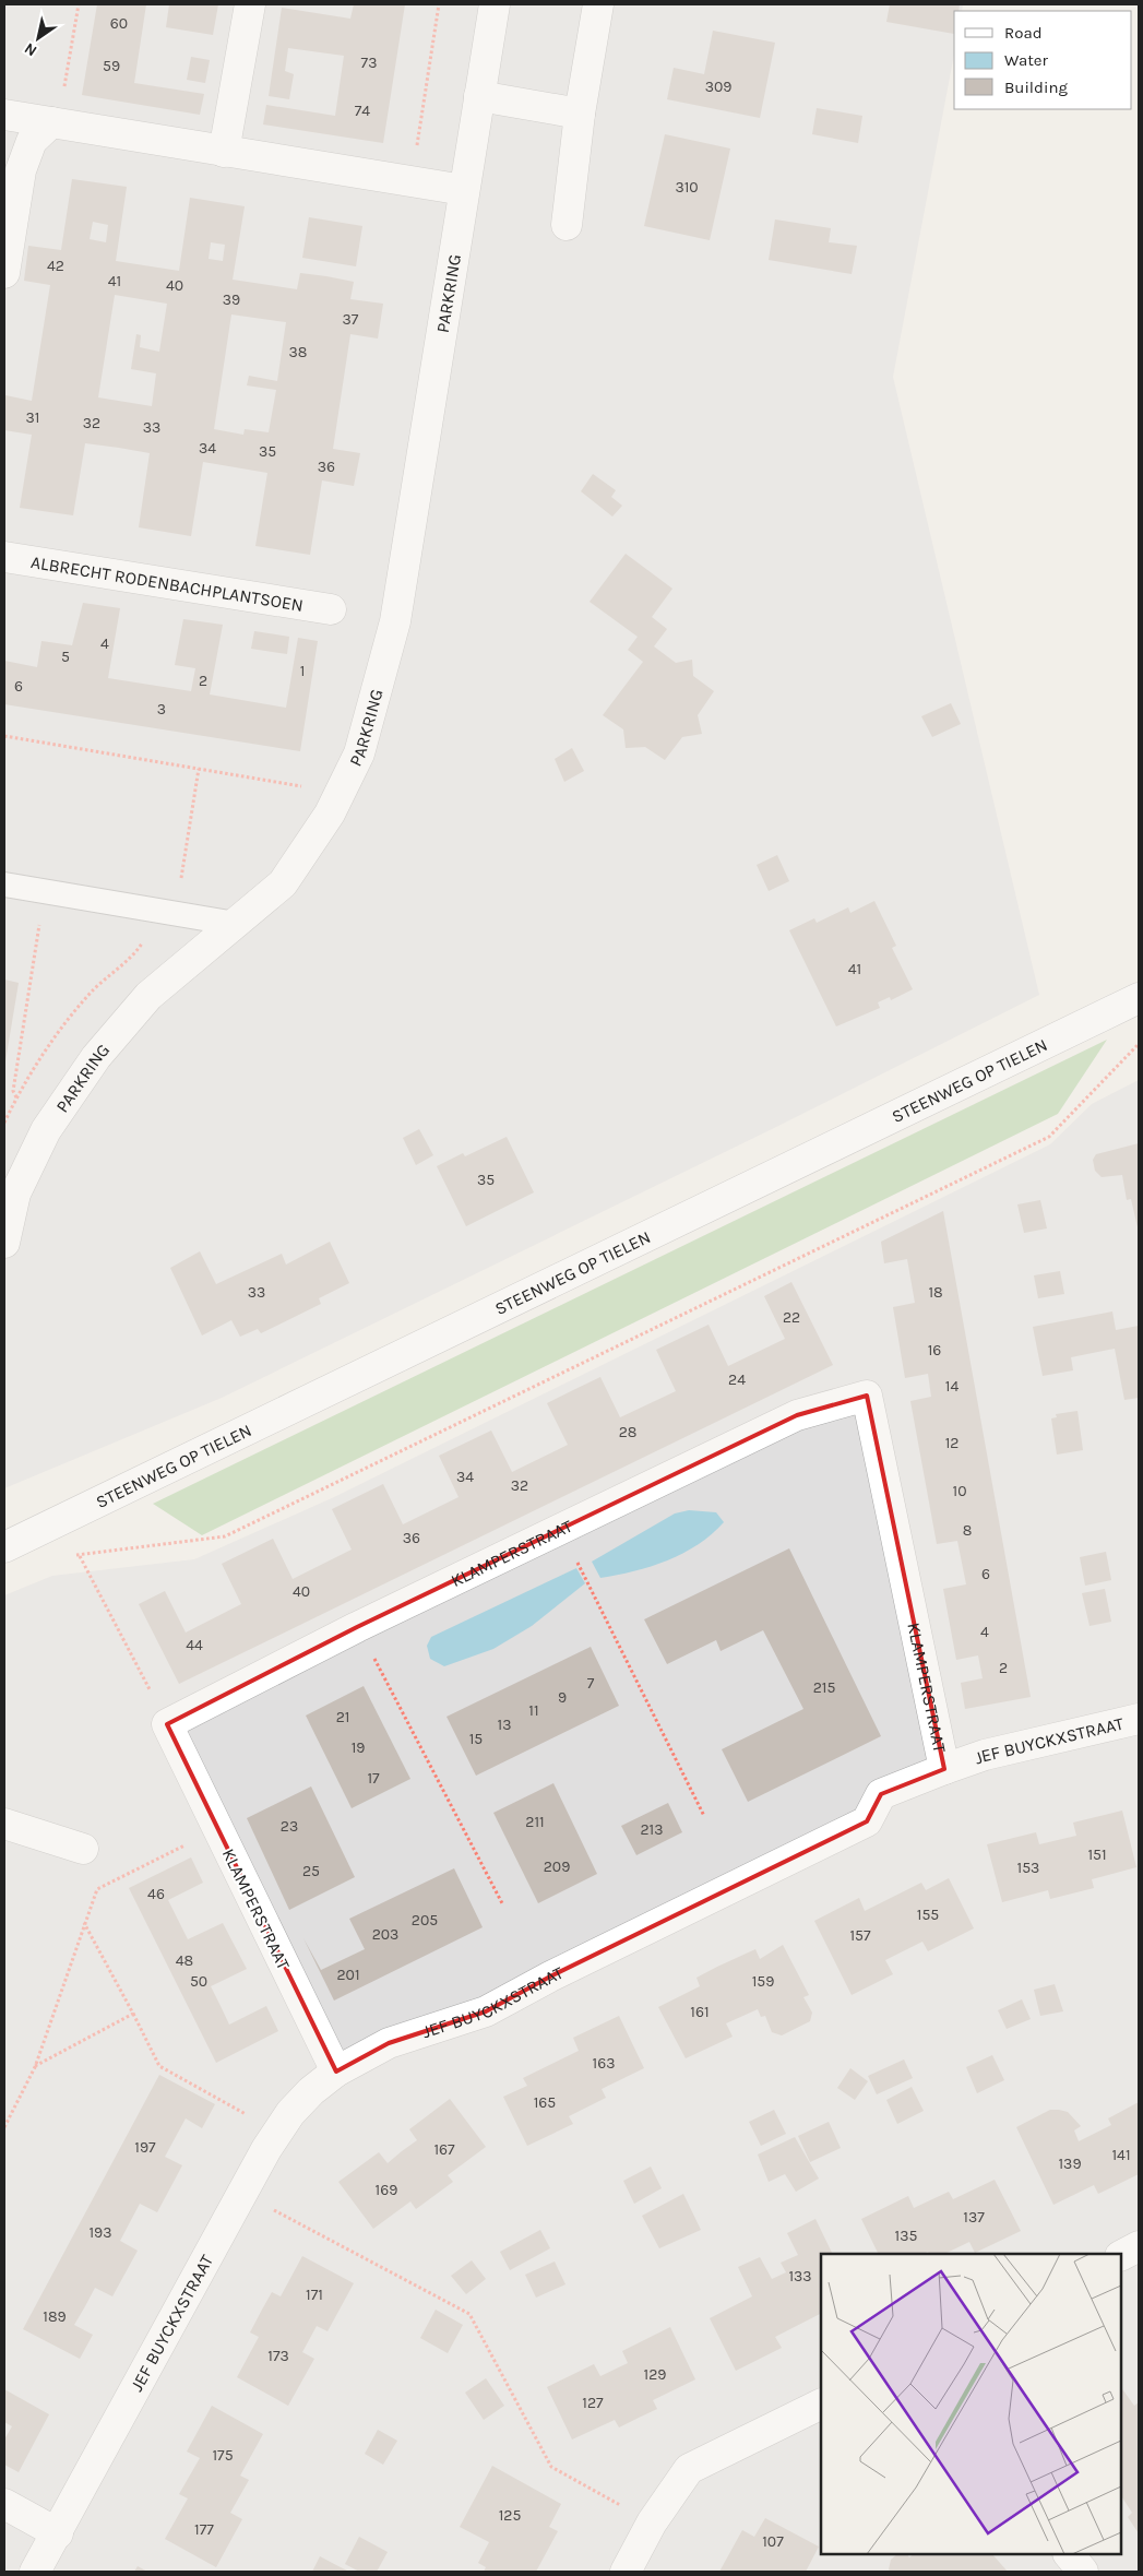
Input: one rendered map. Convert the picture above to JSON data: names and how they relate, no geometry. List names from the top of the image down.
{
  "streets": {
    "street": [
      "PARKRING",
      "ALBRECHT RODENBACHPLANTSOEN",
      "STEENWEG OP TIELEN",
      "KLAMPERSTRAAT",
      "JEF BUYCKXSTRAAT"
    ]
  },
  "crossings": [
    ["KLAMPERSTRAAT", "JEF BUYCKXSTRAAT"]
  ],
  "house_numbers": [
    "60",
    "73",
    "59",
    "309",
    "74",
    "310",
    "42",
    "41",
    "40",
    "39",
    "37",
    "38",
    "31",
    "32",
    "33",
    "34",
    "35",
    "36",
    "4",
    "5",
    "1",
    "2",
    "6",
    "3",
    "41",
    "35",
    "33",
    "18",
    "22",
    "16",
    "24",
    "14",
    "28",
    "12",
    "34",
    "32",
    "10",
    "8",
    "36",
    "6",
    "40",
    "4",
    "44",
    "2",
    "7",
    "215",
    "9",
    "11",
    "21",
    "13",
    "15",
    "19",
    "17",
    "211",
    "23",
    "213",
    "151",
    "209",
    "153",
    "25",
    "46",
    "155",
    "205",
    "203",
    "157",
    "48",
    "201",
    "50",
    "159",
    "161",
    "163",
    "165",
    "197",
    "167",
    "141",
    "139",
    "169",
    "137",
    "193",
    "135",
    "133",
    "171",
    "189",
    "173",
    "129",
    "127",
    "175",
    "125",
    "177",
    "107"
  ],
  "legend": ["Road", "Water", "Building"],
  "north": "bottom left"
}
